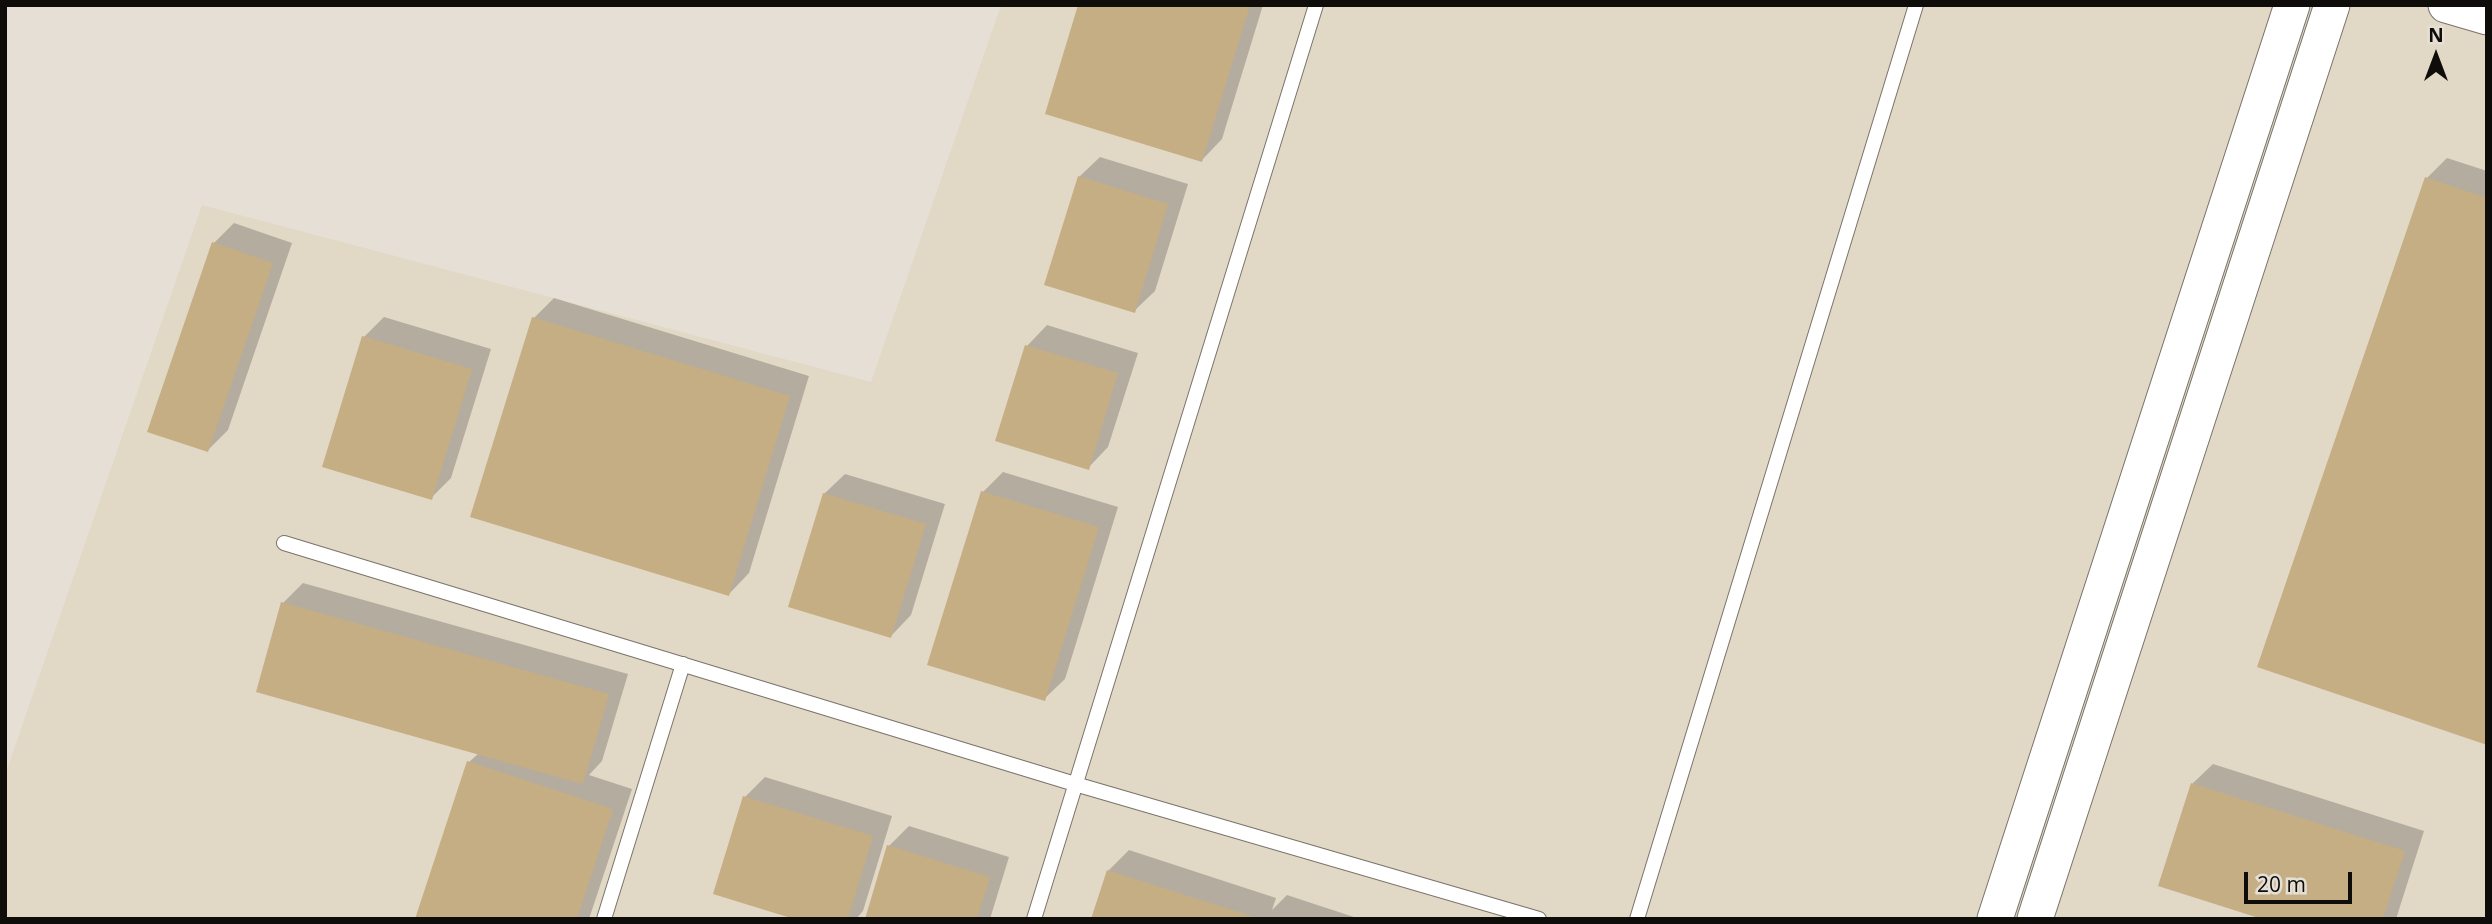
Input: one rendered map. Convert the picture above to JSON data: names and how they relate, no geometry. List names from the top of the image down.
{
  "scale_bar": "20 m",
  "north": "top"
}
